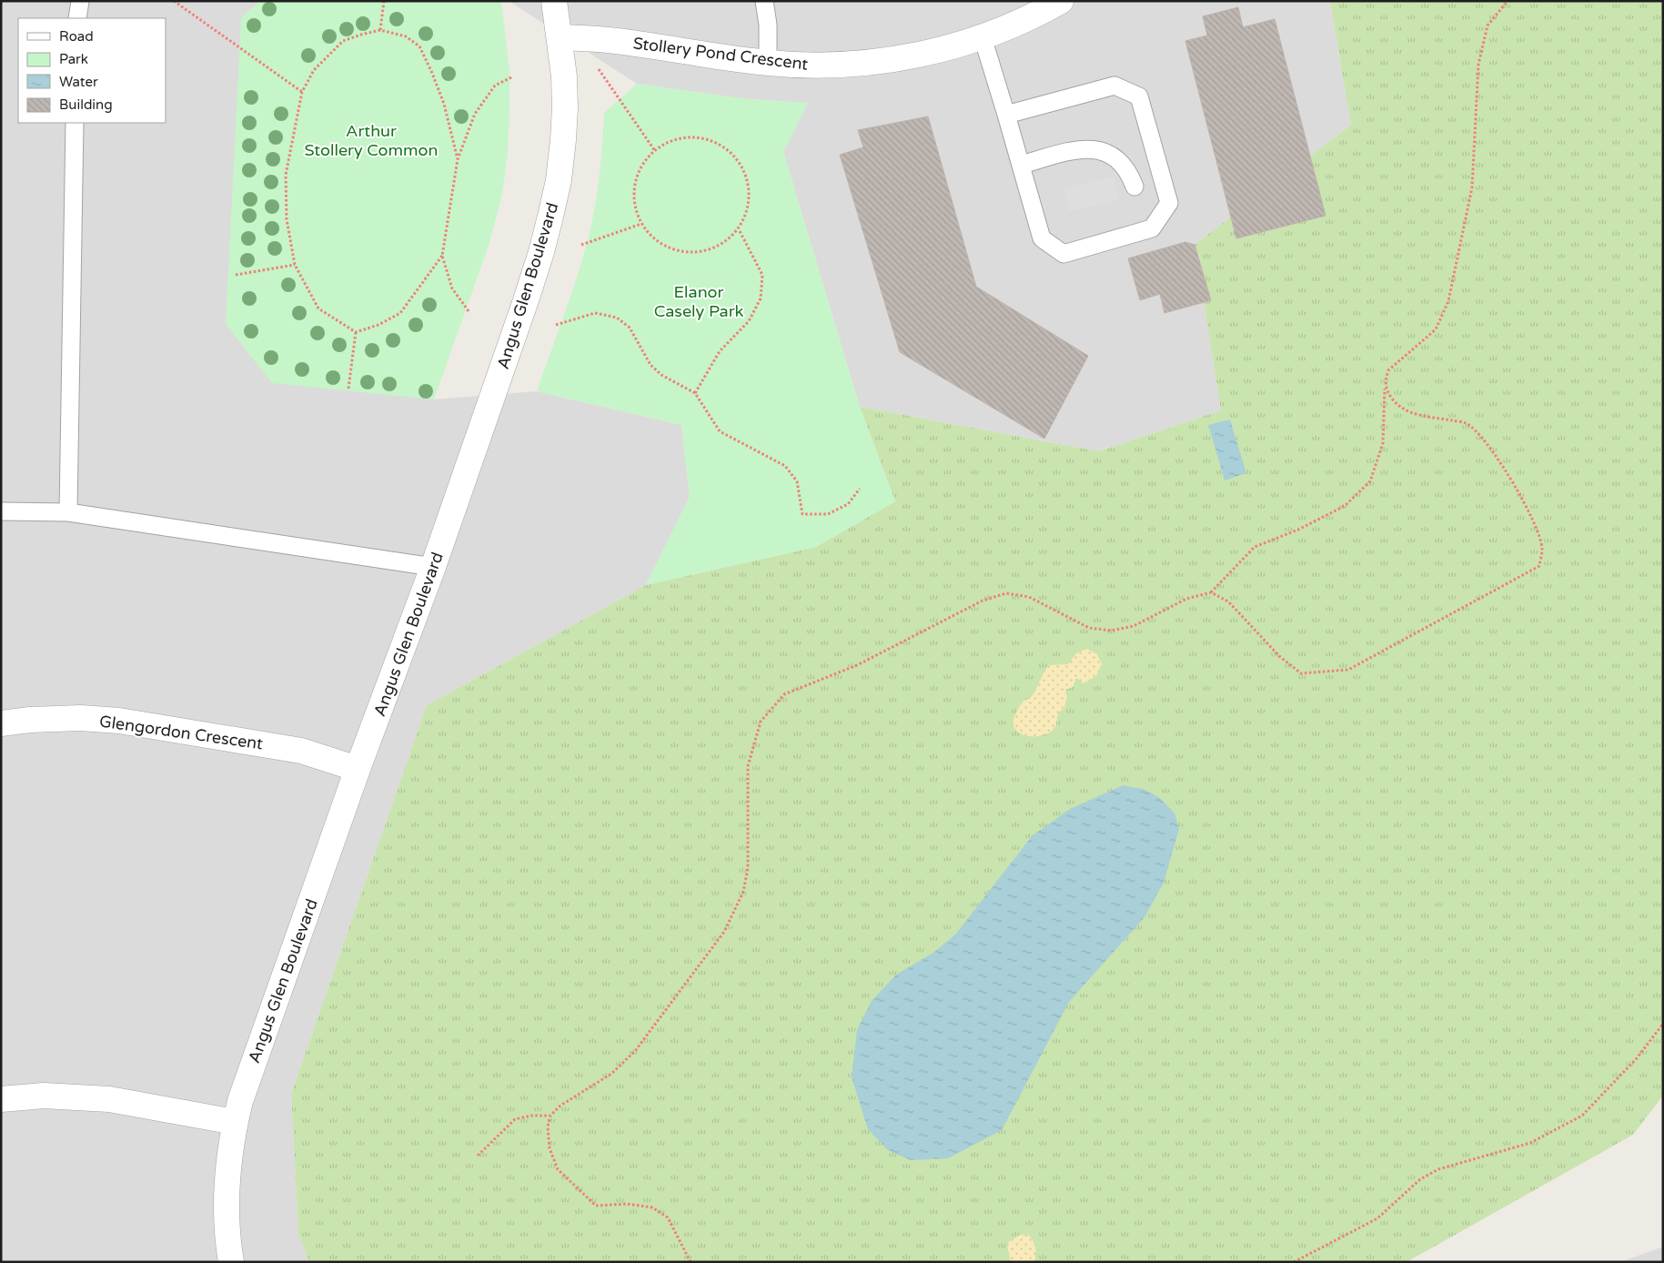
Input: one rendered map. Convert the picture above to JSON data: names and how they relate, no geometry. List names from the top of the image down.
{
  "streets": {
    "street": ["Stollery Pond Crescent", "Angus Glen Boulevard", "Glengordon Crescent"]
  },
  "crossings": [
    ["Stollery Pond Crescent", "Angus Glen Boulevard"],
    ["Angus Glen Boulevard", "Glengordon Crescent"]
  ],
  "parks": ["Arthur Stollery Common", "Elanor Casely Park"],
  "legend": [
    "Road",
    "Park",
    "Water",
    "Building"
  ]
}
